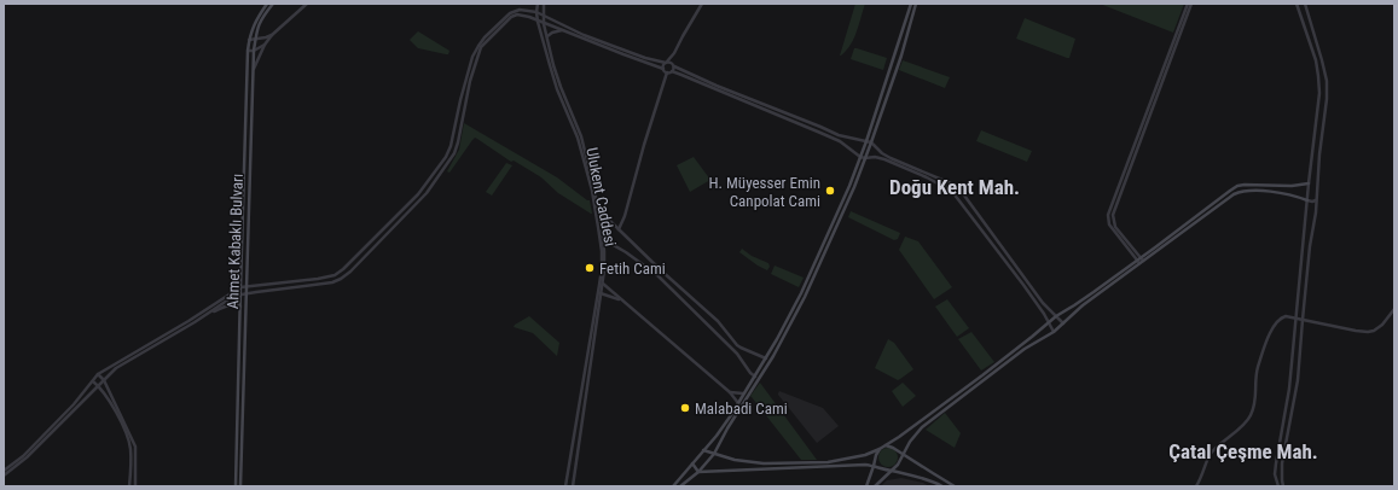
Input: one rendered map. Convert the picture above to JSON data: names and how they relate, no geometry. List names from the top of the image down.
{
  "streets": {
    "main road": ["Ahmet Kabaklı Bulvarı"],
    "street": ["Ulukent Caddesi"]
  },
  "districts": ["Doğu Kent Mah.", "Çatal Çeşme Mah."],
  "places": ["H. Müyesser Emin Canpolat Cami", "Fetih Cami", "Malabadi Cami"]
}
